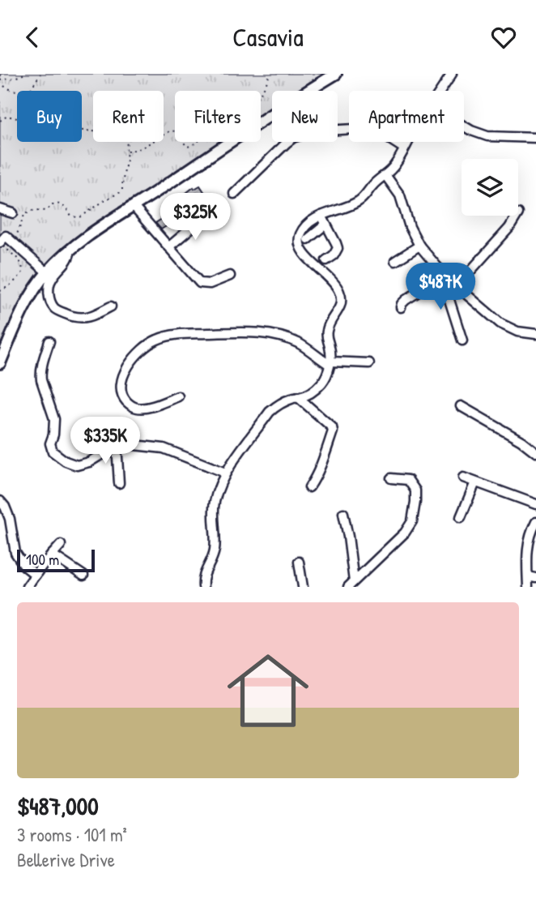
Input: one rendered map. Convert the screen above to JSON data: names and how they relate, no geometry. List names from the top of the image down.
{
  "scale_bar": "100 m",
  "page": {
    "header": "Casavia",
    "chip": [
      "Buy",
      "Rent",
      "Filters",
      "New",
      "Apartment"
    ],
    "price": ["$325K", "$487K", "$335K"],
    "scale": "100 m",
    "list": [
      {
        "name": "$487,000",
        "note": "3 rooms · 101 m² · Bellerive Drive"
      }
    ]
  }
}
